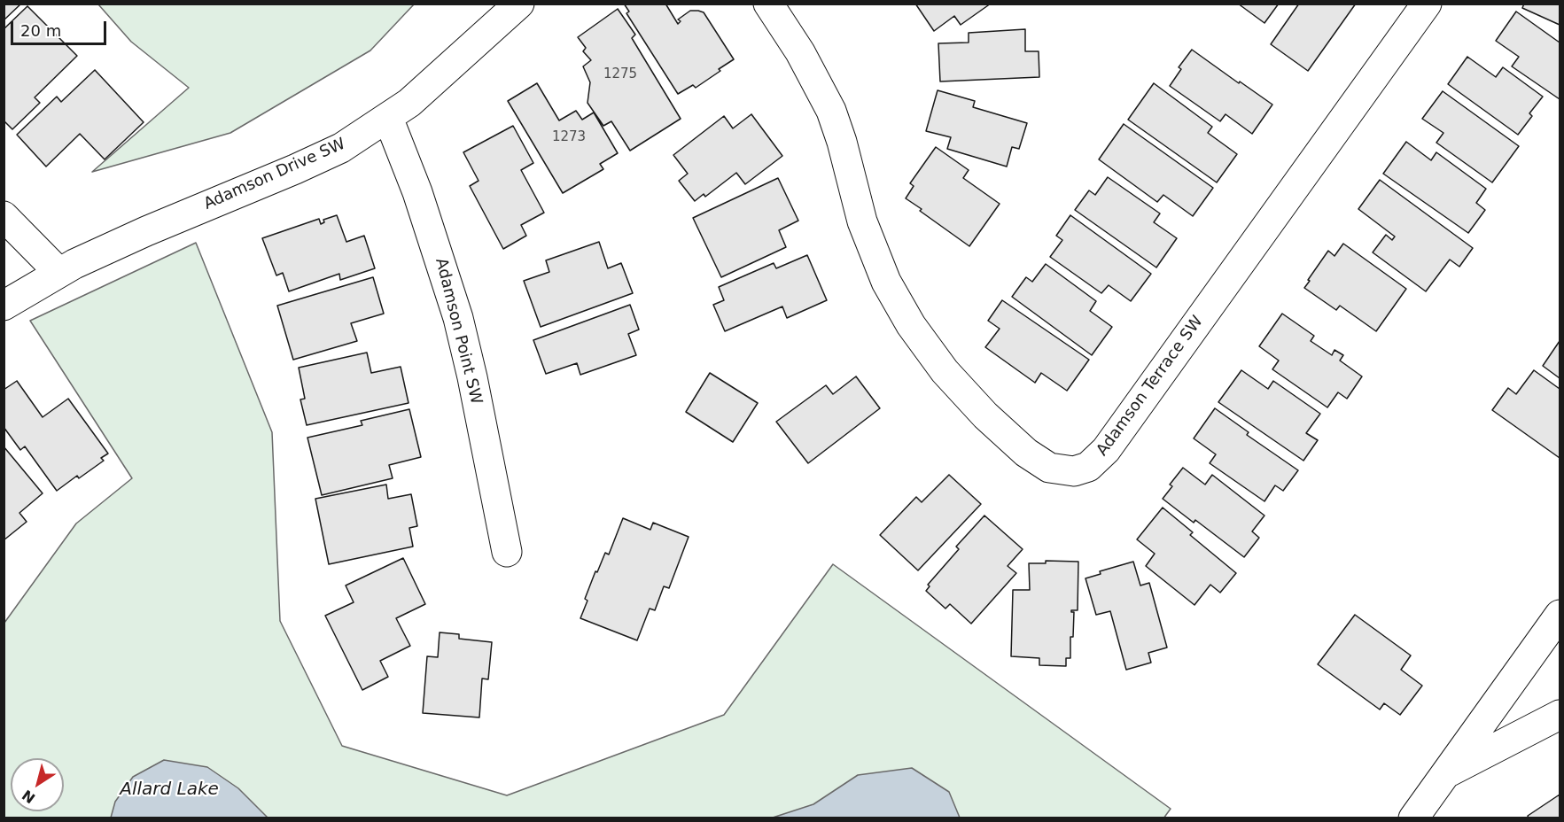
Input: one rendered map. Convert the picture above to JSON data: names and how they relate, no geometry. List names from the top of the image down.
{
  "streets": {
    "street": ["Adamson Drive SW", "Adamson Point SW", "Adamson Terrace SW"]
  },
  "crossings": [
    ["Adamson Drive SW", "Adamson Point SW"]
  ],
  "water": ["Allard Lake"],
  "house_numbers": ["1275", "1273"],
  "scale_bar": "20 m",
  "north": "bottom left"
}
